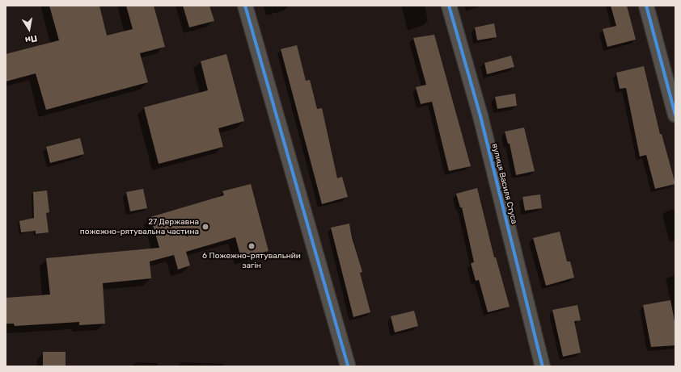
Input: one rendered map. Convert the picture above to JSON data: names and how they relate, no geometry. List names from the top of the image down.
{
  "streets": {
    "street": ["вулиця Василя Стуса"]
  },
  "places": ["27 Державна пожежно-рятувальна частина", "6 Пожежно-рятувальнйи загін"],
  "north": "bottom"
}
